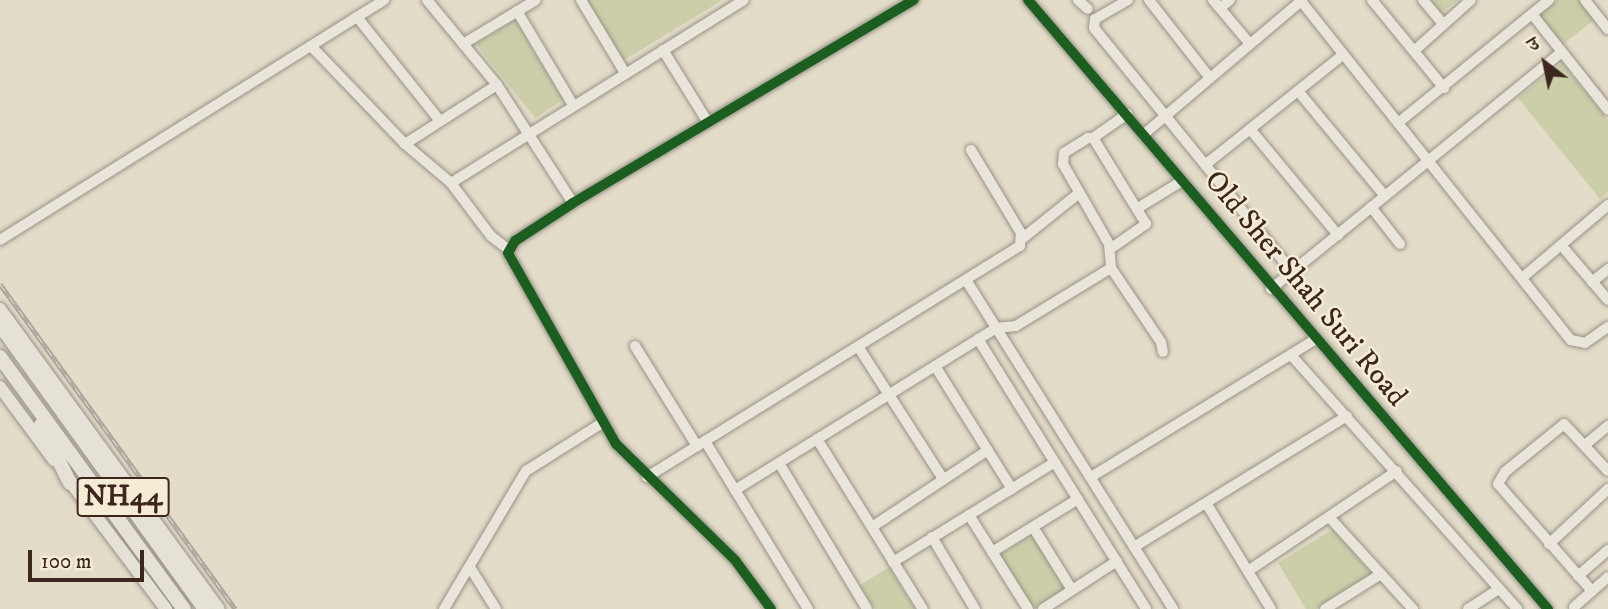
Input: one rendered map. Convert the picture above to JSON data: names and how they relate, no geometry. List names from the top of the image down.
{
  "streets": {
    "highway": ["NH44"],
    "street": ["Old Sher Shah Suri Road"]
  },
  "scale_bar": "100 m",
  "north": "top left"
}
